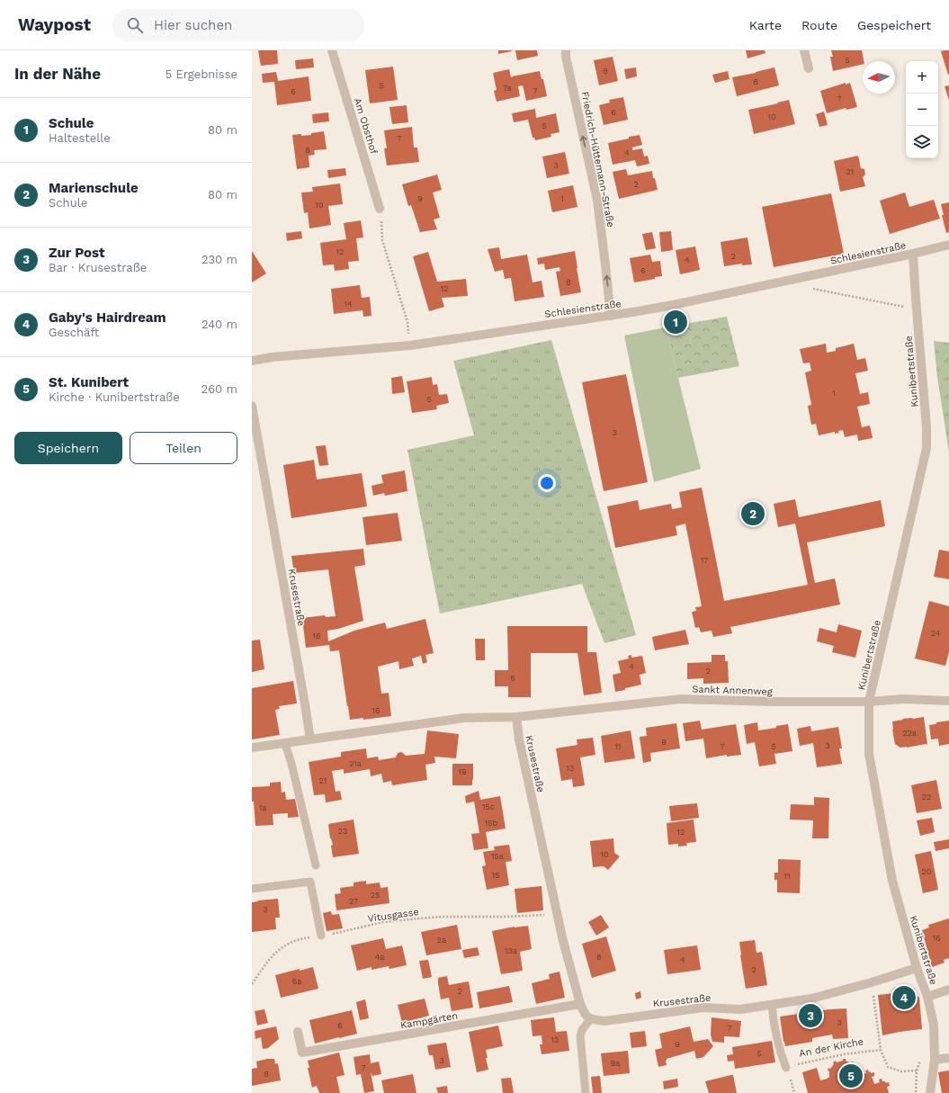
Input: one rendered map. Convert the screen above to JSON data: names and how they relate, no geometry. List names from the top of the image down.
{
  "streets": {
    "street": [
      "Am Obsthof",
      "Friedrich-Hüttemann-Straße",
      "Schlesienstraße",
      "Kunibertstraße",
      "Krusestraße",
      "Sankt Annenweg",
      "Kampgärten"
    ],
    "path": ["Vitusgasse", "An der Kirche"]
  },
  "crossings": [
    ["Friedrich-Hüttemann-Straße", "Schlesienstraße"],
    ["Schlesienstraße", "Kunibertstraße"],
    ["Kunibertstraße", "Krusestraße"],
    ["Kunibertstraße", "Sankt Annenweg"],
    ["Krusestraße", "Sankt Annenweg"],
    ["Krusestraße", "Vitusgasse"],
    ["Krusestraße", "Kampgärten"]
  ],
  "one_way": ["Friedrich-Hüttemann-Straße"],
  "house_numbers": [
    "5",
    "8",
    "8",
    "5",
    "7a",
    "7",
    "6",
    "7",
    "6",
    "10",
    "5",
    "7",
    "8",
    "4",
    "3",
    "21",
    "2",
    "9",
    "1",
    "10",
    "12",
    "2",
    "4",
    "6",
    "8",
    "12",
    "14",
    "1",
    "5",
    "3",
    "17",
    "24",
    "18",
    "4",
    "2",
    "6",
    "16",
    "22a",
    "9",
    "3",
    "11",
    "7",
    "5",
    "21a",
    "13",
    "19",
    "21",
    "22",
    "15c",
    "1a",
    "15b",
    "23",
    "12",
    "10",
    "15a",
    "20",
    "15",
    "11",
    "25",
    "27",
    "3",
    "16",
    "2a",
    "13a",
    "4a",
    "8",
    "4",
    "2",
    "6a",
    "2",
    "3",
    "6",
    "7",
    "13",
    "9",
    "5",
    "3",
    "9a",
    "7",
    "8"
  ],
  "north": "left",
  "page": {
    "header": "Waypost",
    "search": "Hier suchen",
    "nav": ["Karte", "Route", "Gespeichert"],
    "heading": ["In der Nähe", "5 Ergebnisse"],
    "map_buttons": ["+", "−"],
    "list": [
      {
        "mark": "1",
        "name": "Schule",
        "note": "Haltestelle",
        "value": "80 m"
      },
      {
        "mark": "2",
        "name": "Marienschule",
        "note": "Schule",
        "value": "80 m"
      },
      {
        "mark": "3",
        "name": "Zur Post",
        "note": "Bar · Krusestraße",
        "value": "230 m"
      },
      {
        "mark": "4",
        "name": "Gaby's Hairdream",
        "note": "Geschäft",
        "value": "240 m"
      },
      {
        "mark": "5",
        "name": "St. Kunibert",
        "note": "Kirche · Kunibertstraße",
        "value": "260 m"
      }
    ],
    "pins": [
      "1",
      "2",
      "4",
      "3",
      "5"
    ],
    "buttons": ["Speichern", "Teilen"]
  }
}
